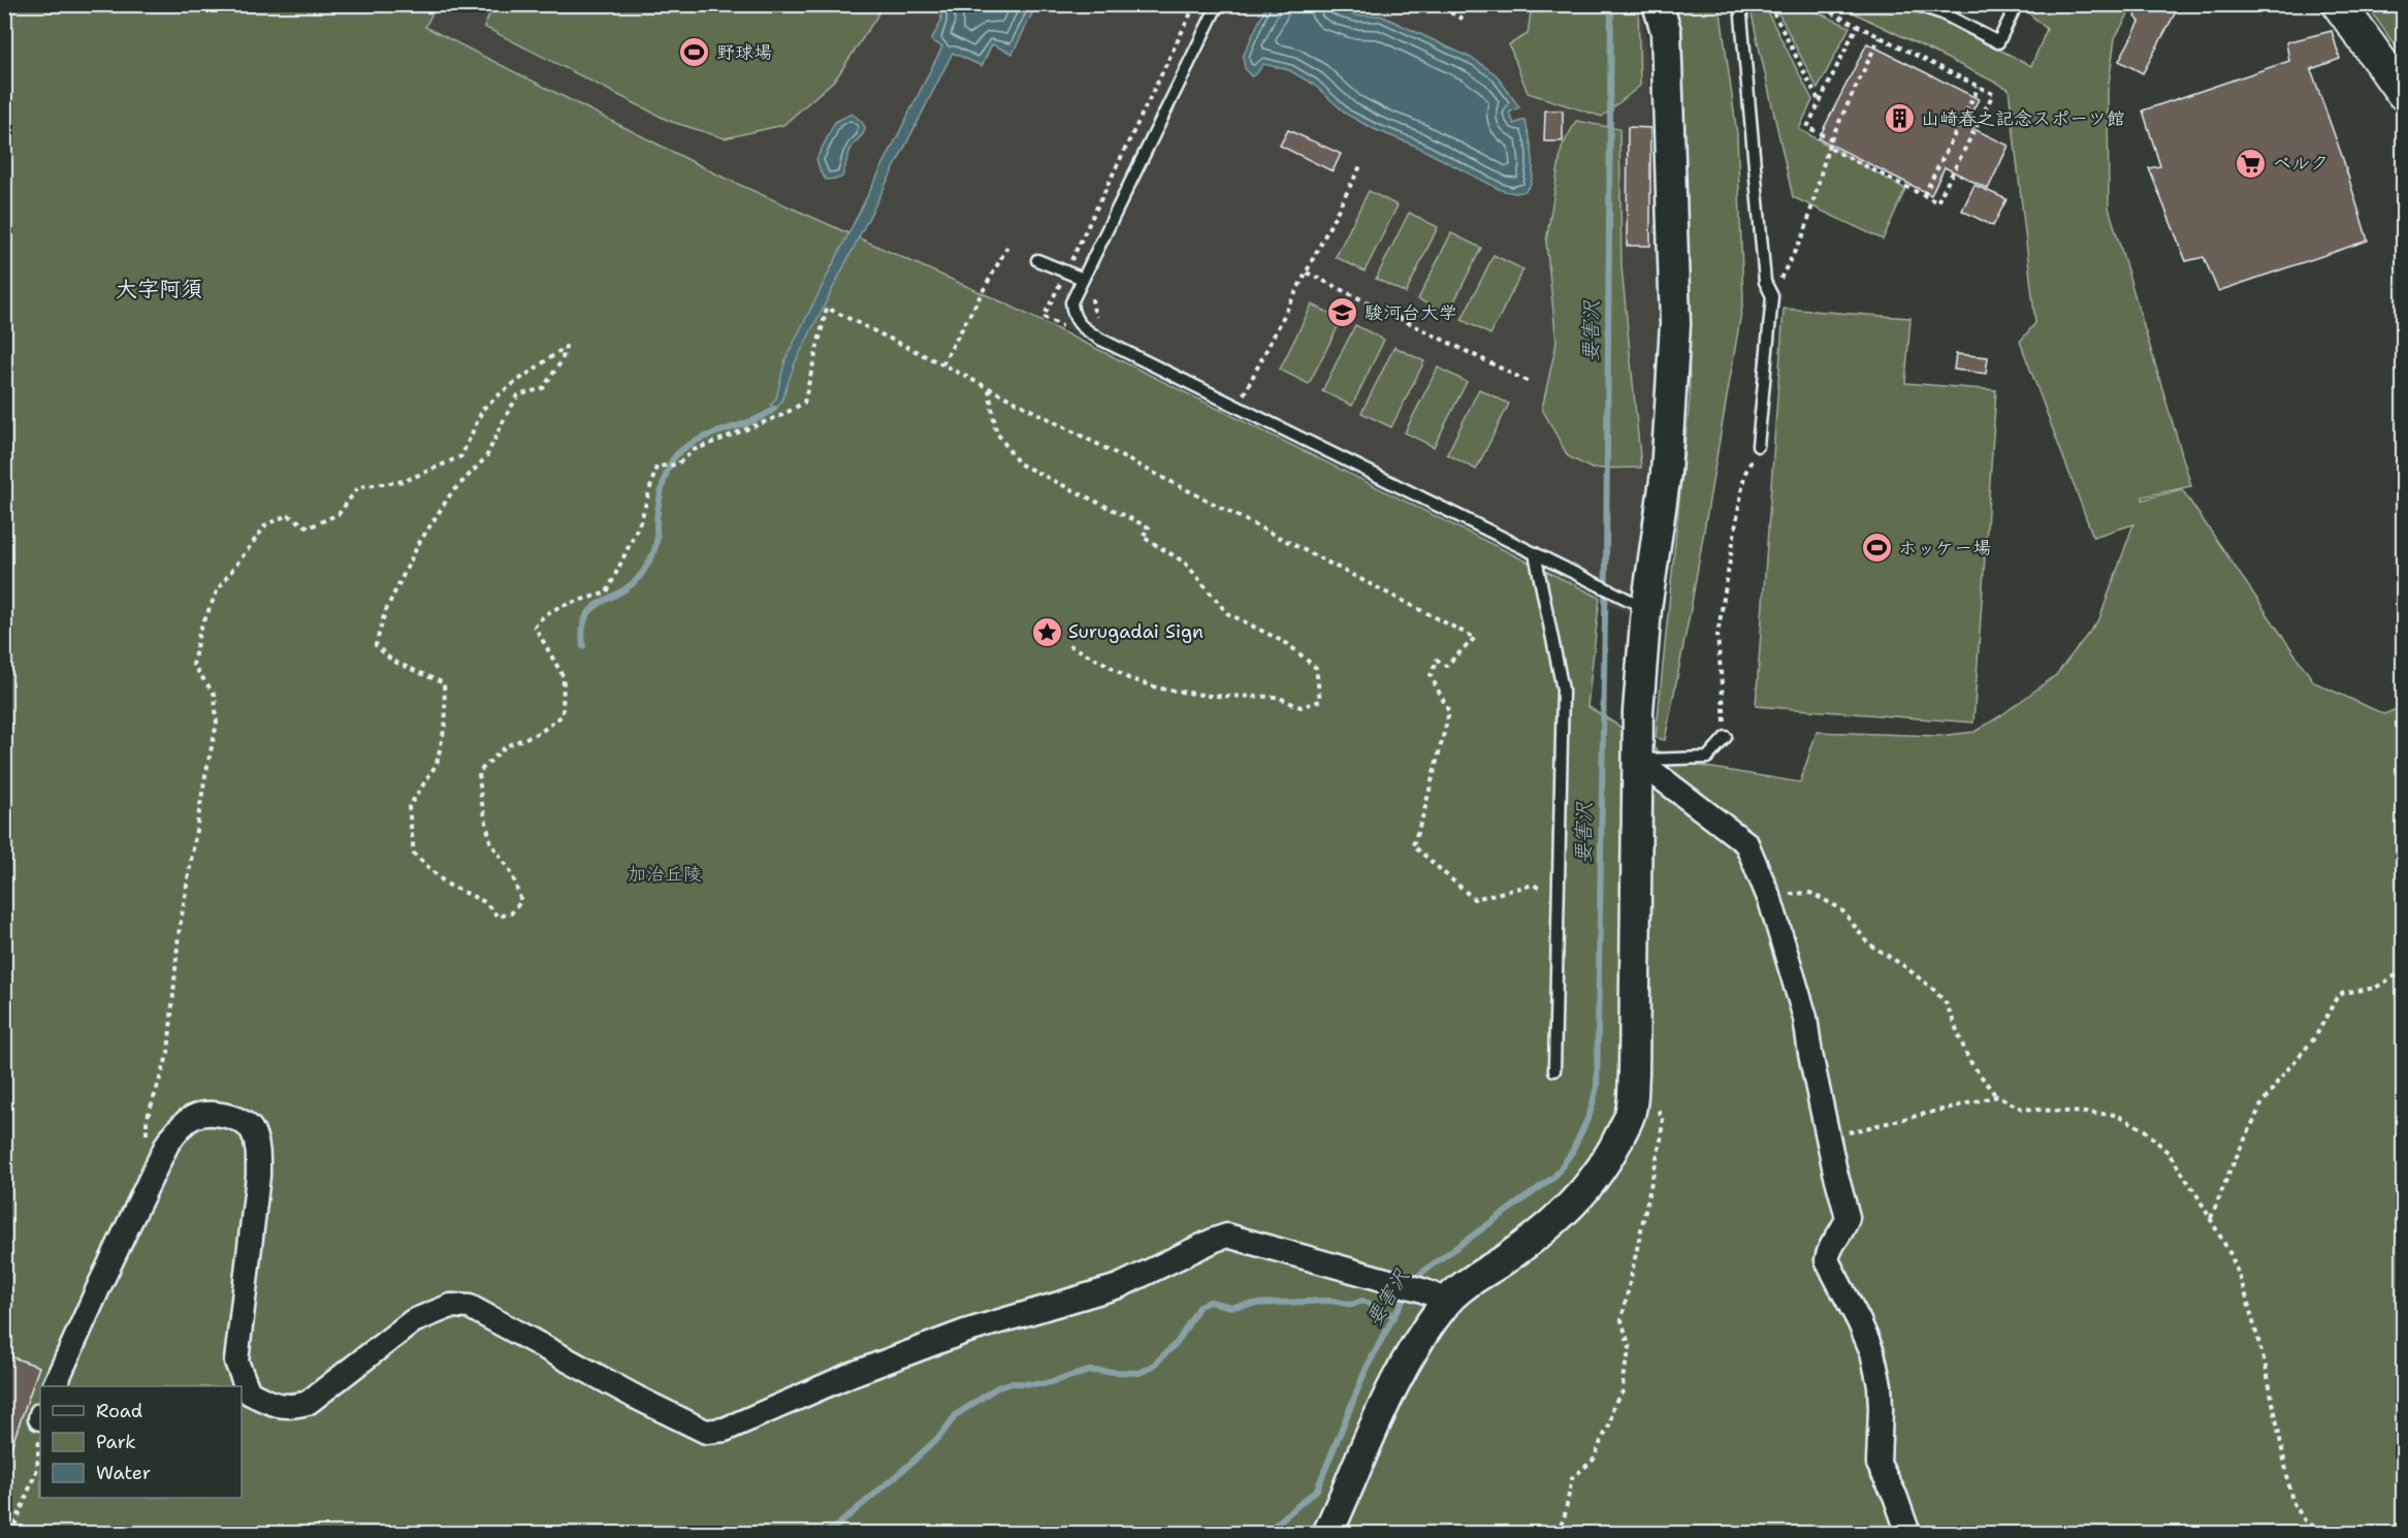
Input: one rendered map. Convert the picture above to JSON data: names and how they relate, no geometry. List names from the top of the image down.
{
  "districts": ["大字阿須"],
  "water": ["要害沢"],
  "parks": ["加治丘陵"],
  "places": {
    "sports": ["野球場", "ホッケー場"],
    "building": ["山崎春之記念スポーツ館"],
    "supermarket": ["ベルク"],
    "school or university": ["駿河台大学"],
    "place": ["Surugadai Sign"]
  },
  "legend": ["Road", "Park", "Water"]
}
